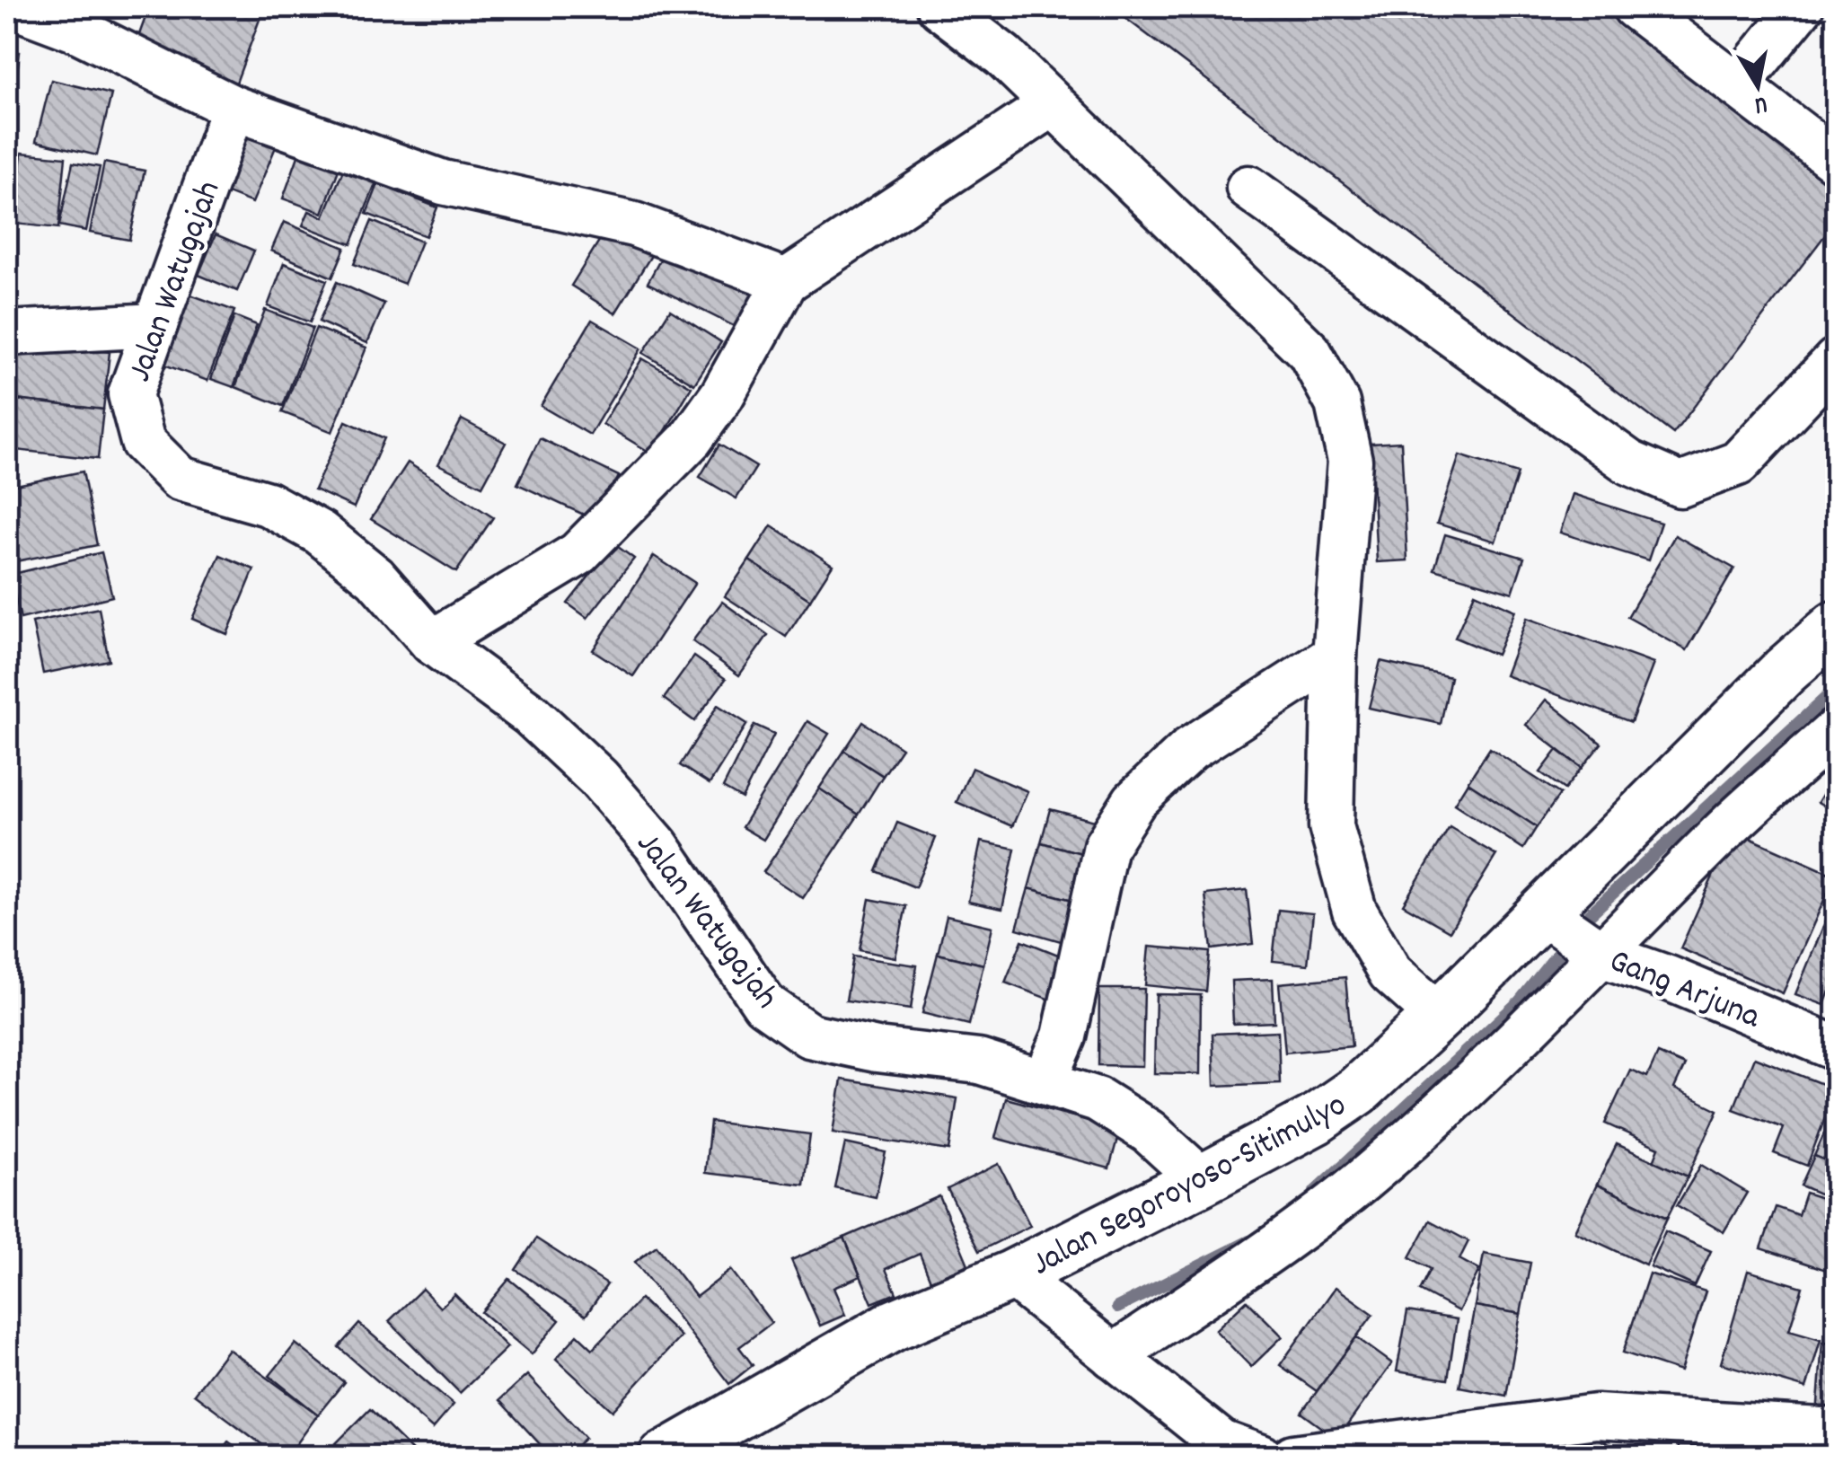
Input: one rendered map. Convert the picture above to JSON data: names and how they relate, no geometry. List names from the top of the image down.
{
  "streets": {
    "main road": ["Jalan Segoroyoso-Sitimulyo"],
    "street": ["Jalan Watugajah", "Gang Arjuna"]
  },
  "crossings": [
    ["Jalan Watugajah", "Jalan Segoroyoso-Sitimulyo"],
    ["Gang Arjuna", "Jalan Segoroyoso-Sitimulyo"]
  ],
  "north": "bottom"
}
